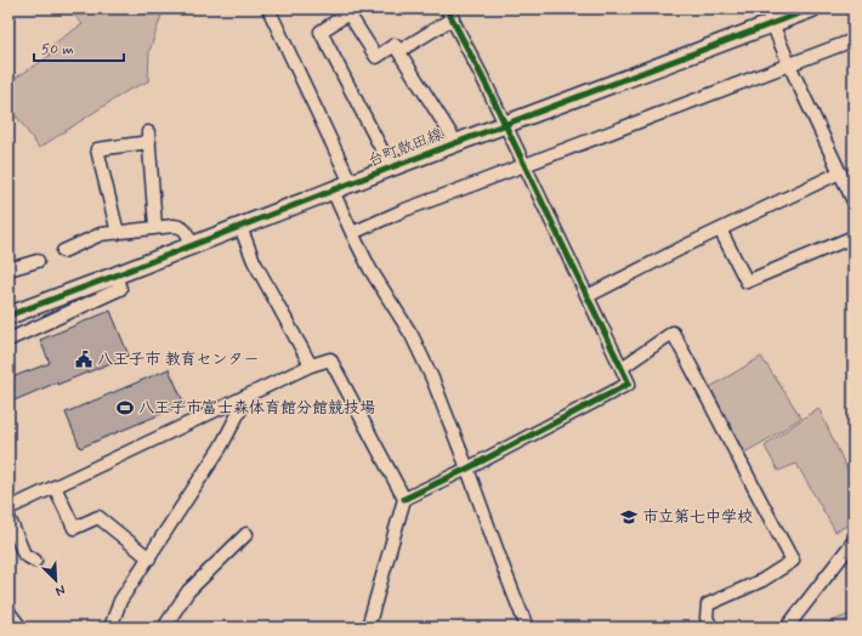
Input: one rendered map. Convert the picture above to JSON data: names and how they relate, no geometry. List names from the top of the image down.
{
  "streets": {
    "street": ["台町散田線"]
  },
  "places": {
    "public building": ["八王子市 教育センター"],
    "sports": ["八王子市富士森体育館分館競技場"],
    "school or university": ["市立第七中学校"]
  },
  "scale_bar": "50 m",
  "north": "bottom right"
}
